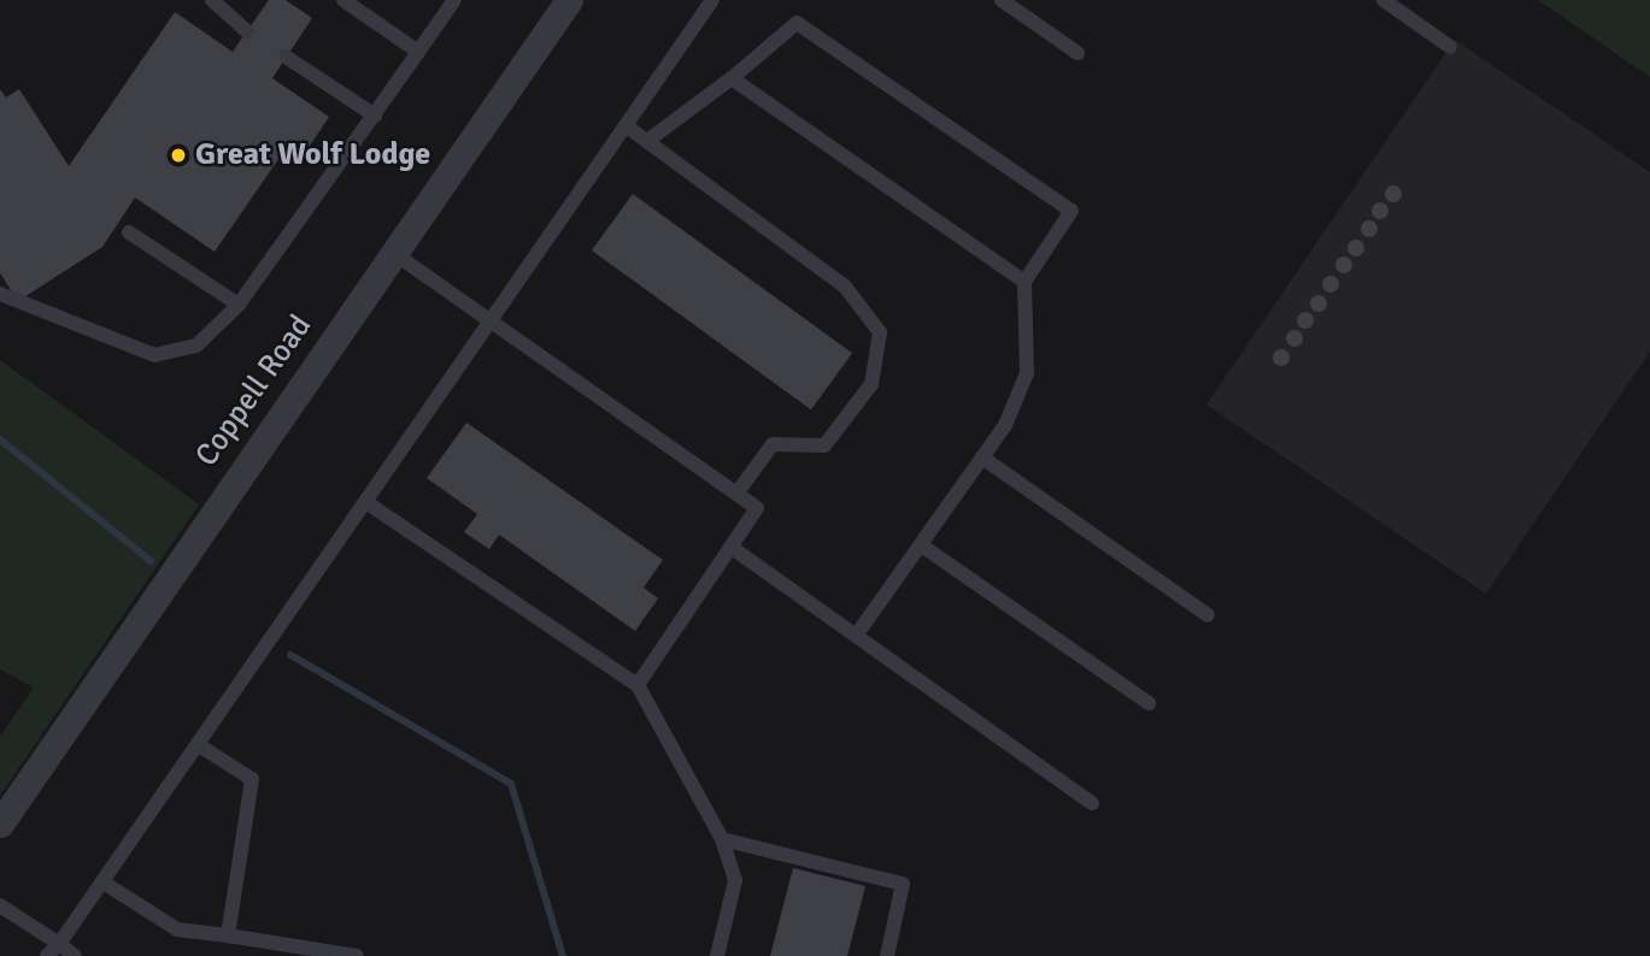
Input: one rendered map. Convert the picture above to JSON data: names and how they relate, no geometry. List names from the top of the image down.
{
  "streets": {
    "street": ["Coppell Road"]
  },
  "places": ["Great Wolf Lodge"]
}
